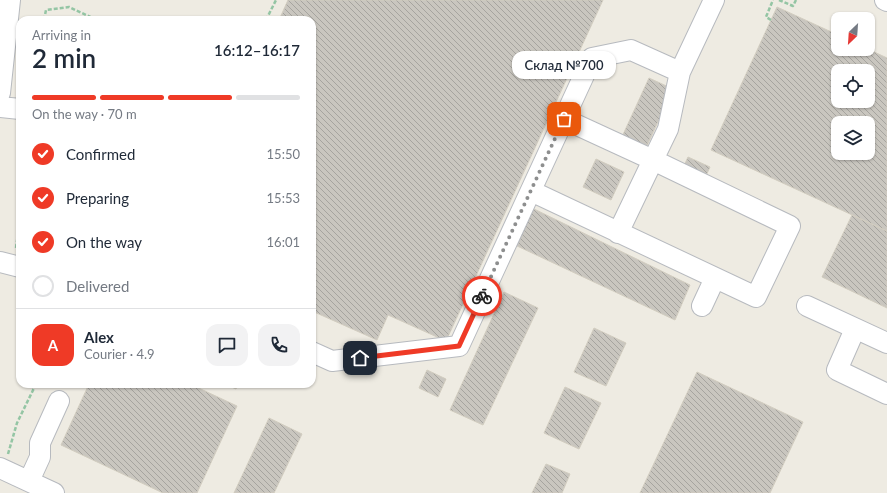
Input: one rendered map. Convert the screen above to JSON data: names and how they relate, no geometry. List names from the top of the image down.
{
  "places": ["Склад №700"],
  "north": "bottom left",
  "page": {
    "heading": ["2 min", "Arriving in", "16:12–16:17"],
    "panel": ["Alex", "Courier · 4.9"],
    "bubble": "Склад №700",
    "bar": "On the way · 70 m",
    "list": [
      ["Confirmed", "15:50"],
      ["Preparing", "15:53"],
      ["On the way", "16:01"],
      "Delivered"
    ],
    "round": "A"
  }
}
